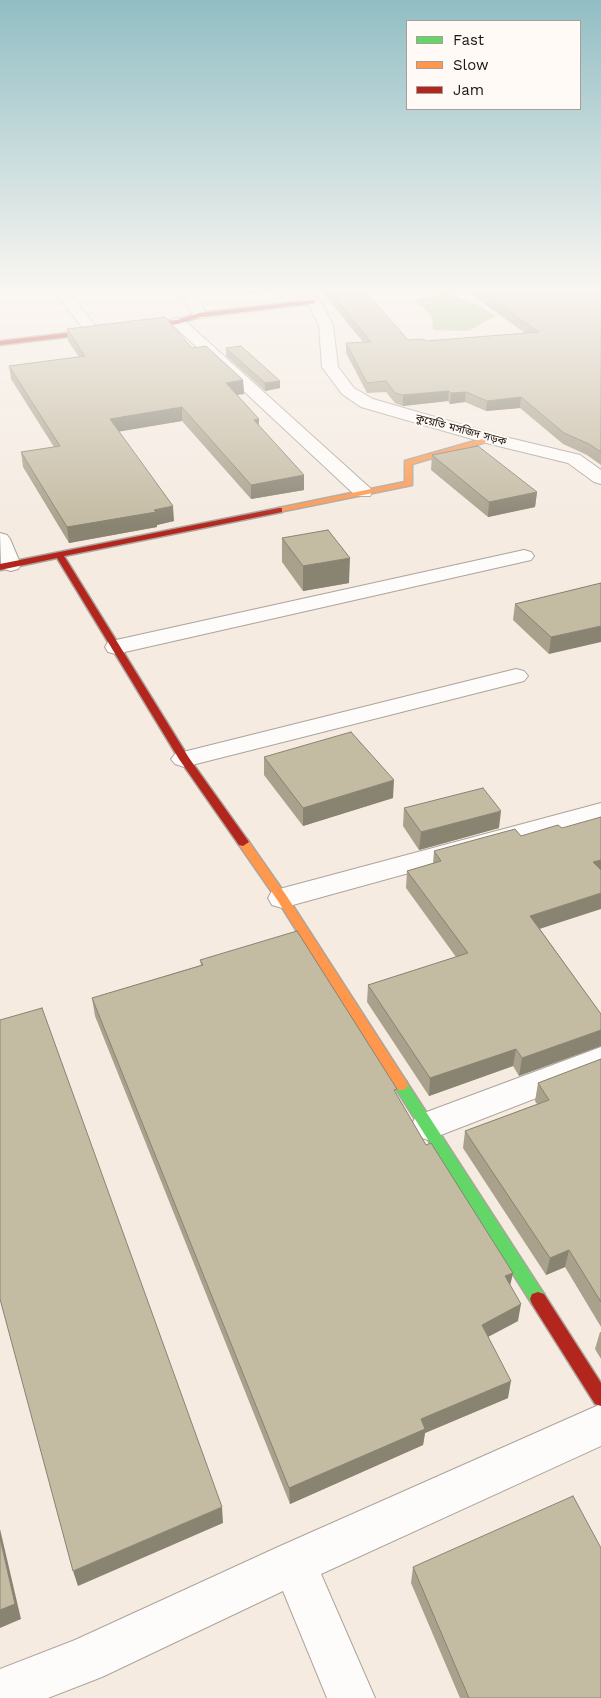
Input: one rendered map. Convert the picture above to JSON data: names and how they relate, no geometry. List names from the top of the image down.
{
  "streets": {
    "street": ["কুয়েতি মসজিদ সড়ক"]
  },
  "legend": ["Fast", "Slow", "Jam"]
}
